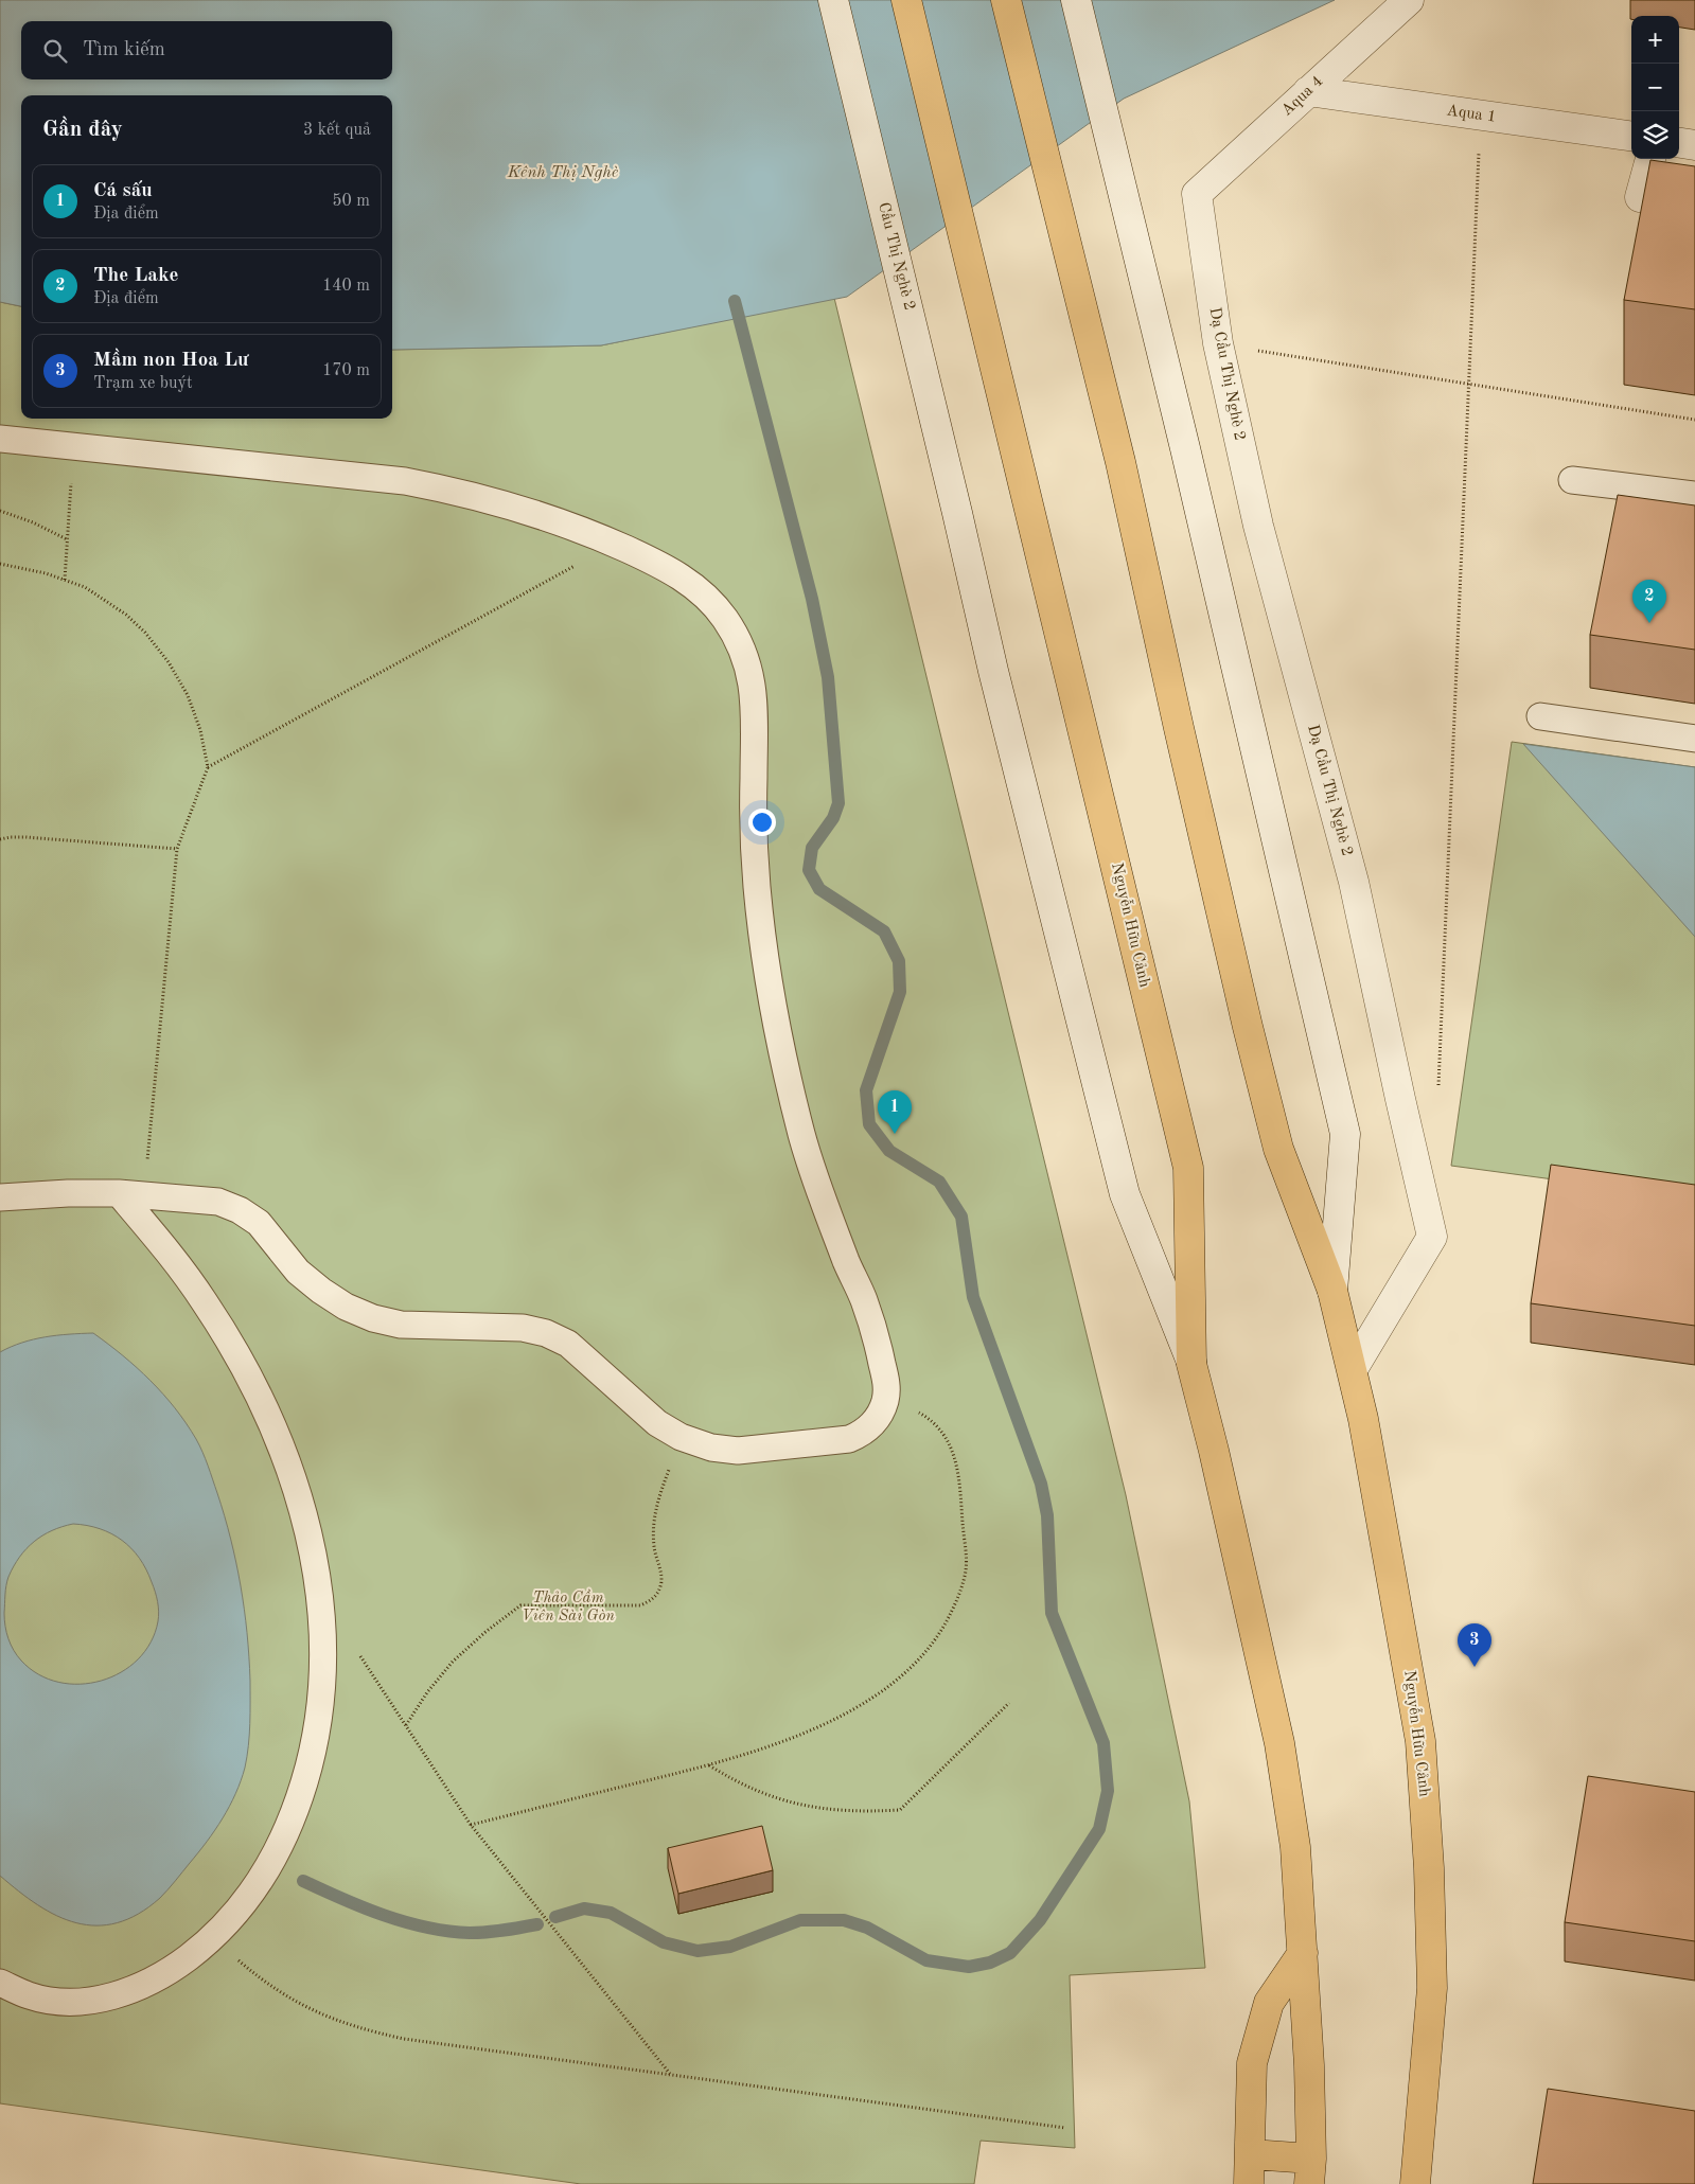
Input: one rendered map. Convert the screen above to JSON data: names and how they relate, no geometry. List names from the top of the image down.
{
  "streets": {
    "main road": [
      "Aqua 4",
      "Aqua 1",
      "Cầu Thị Nghè 2",
      "Dạ Cầu Thị Nghè 2",
      "Nguyễn Hữu Cảnh"
    ]
  },
  "crossings": [
    ["Aqua 4", "Aqua 1"],
    ["Aqua 4", "Dạ Cầu Thị Nghè 2"],
    ["Cầu Thị Nghè 2", "Nguyễn Hữu Cảnh"],
    ["Dạ Cầu Thị Nghè 2", "Nguyễn Hữu Cảnh"]
  ],
  "water": ["Kênh Thị Nghè"],
  "parks": ["Thảo Cầm Viên Sài Gòn"],
  "page": {
    "map_buttons": ["+", "−"],
    "search": "Tìm kiếm",
    "heading": ["Gần đây", "3 kết quả"],
    "list": [
      {
        "mark": "1",
        "name": "Cá sấu",
        "note": "Địa điểm",
        "value": "50 m"
      },
      {
        "mark": "2",
        "name": "The Lake",
        "note": "Địa điểm",
        "value": "140 m"
      },
      {
        "mark": "3",
        "name": "Mầm non Hoa Lư",
        "note": "Trạm xe buýt",
        "value": "170 m"
      }
    ],
    "pins": ["2", "1", "3"]
  }
}
